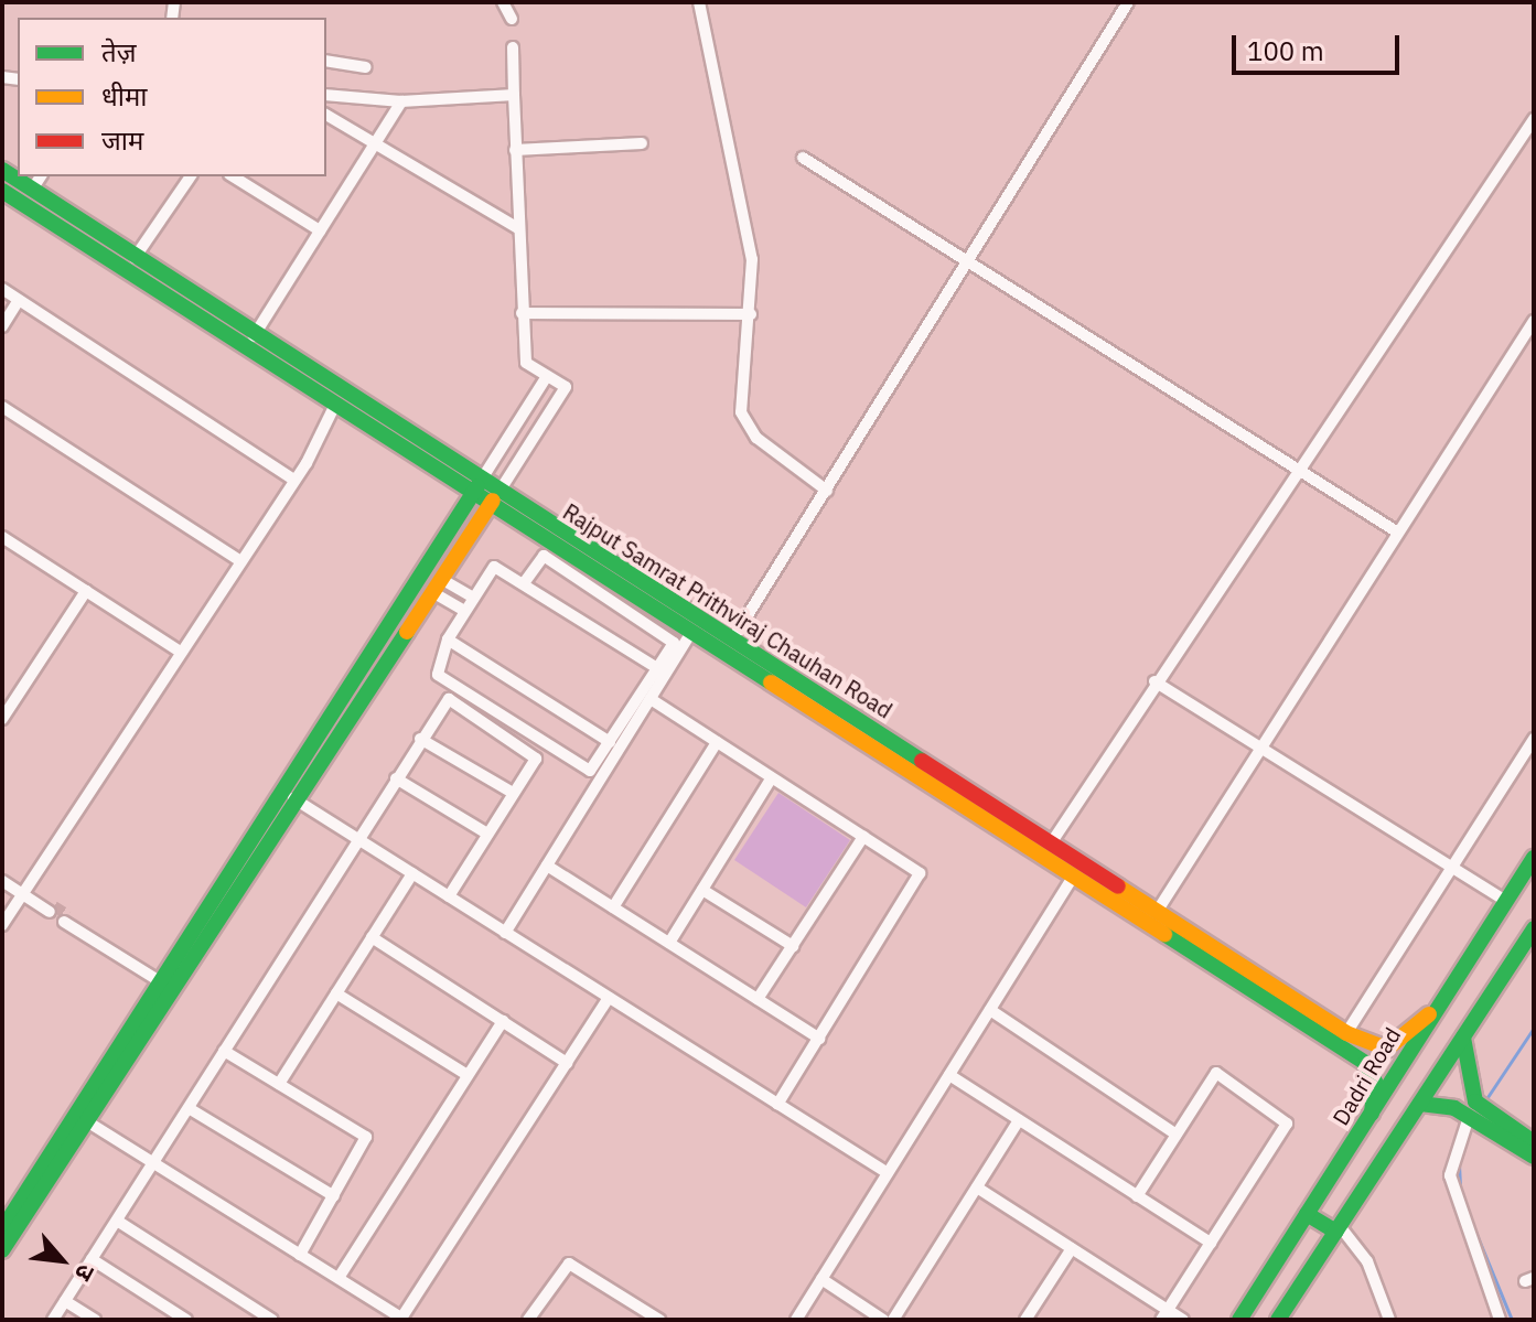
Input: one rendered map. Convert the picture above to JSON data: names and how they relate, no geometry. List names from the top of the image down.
{
  "streets": {
    "street": ["Rajput Samrat Prithviraj Chauhan Road", "Dadri Road"]
  },
  "crossings": [
    ["Rajput Samrat Prithviraj Chauhan Road", "Dadri Road"]
  ],
  "legend": ["तेज़", "धीमा", "जाम"],
  "scale_bar": "100 m",
  "north": "bottom right"
}
